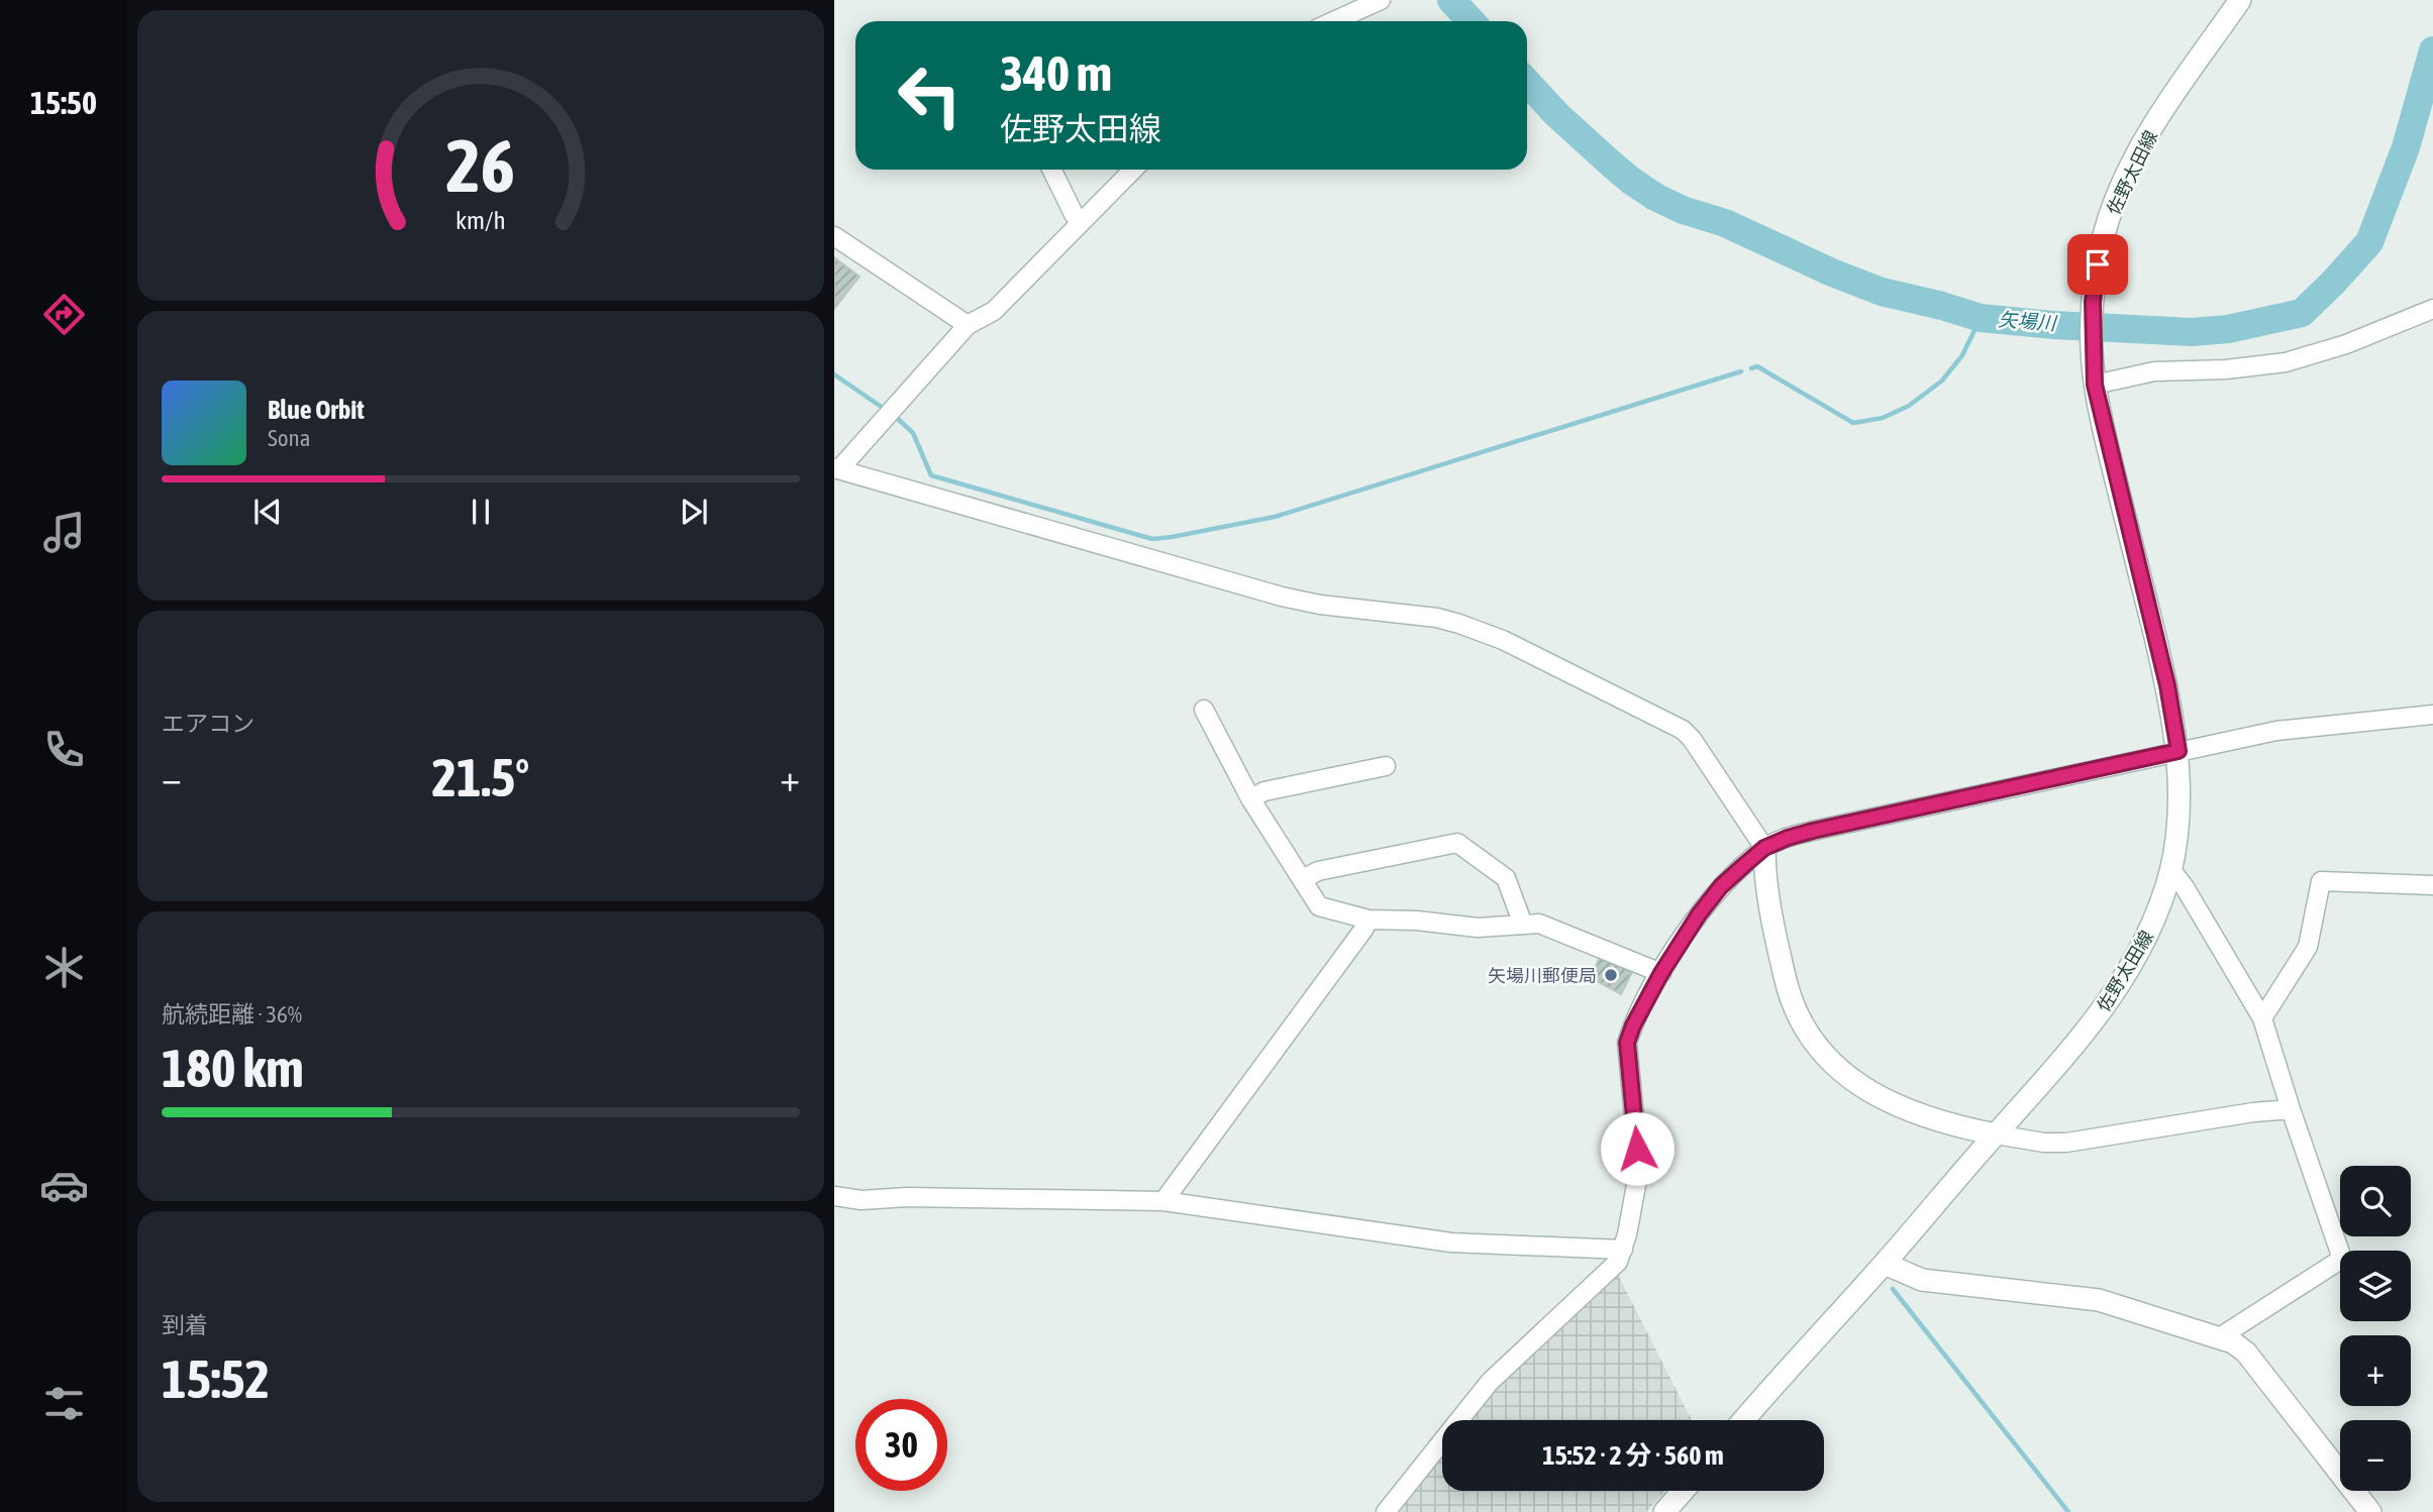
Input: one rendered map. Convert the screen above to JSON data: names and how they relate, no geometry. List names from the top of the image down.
{
  "streets": {
    "main road": ["佐野太田線"]
  },
  "water": ["矢場川"],
  "places": ["矢場川郵便局"],
  "page": {
    "tabs": "15:50",
    "turn": ["340 m", "佐野太田線"],
    "song": ["Blue Orbit", "Sona"],
    "tile": [
      "エアコン",
      ["航続距離 · 36%", "180 km"],
      ["到着", "15:52"]
    ],
    "heat": ["−", "21.5°", "+"],
    "map_buttons": ["+", "−"],
    "limit": "30",
    "trip": "15:52 · 2 分 · 560 m",
    "gauge": ["26", "km/h"]
  }
}
